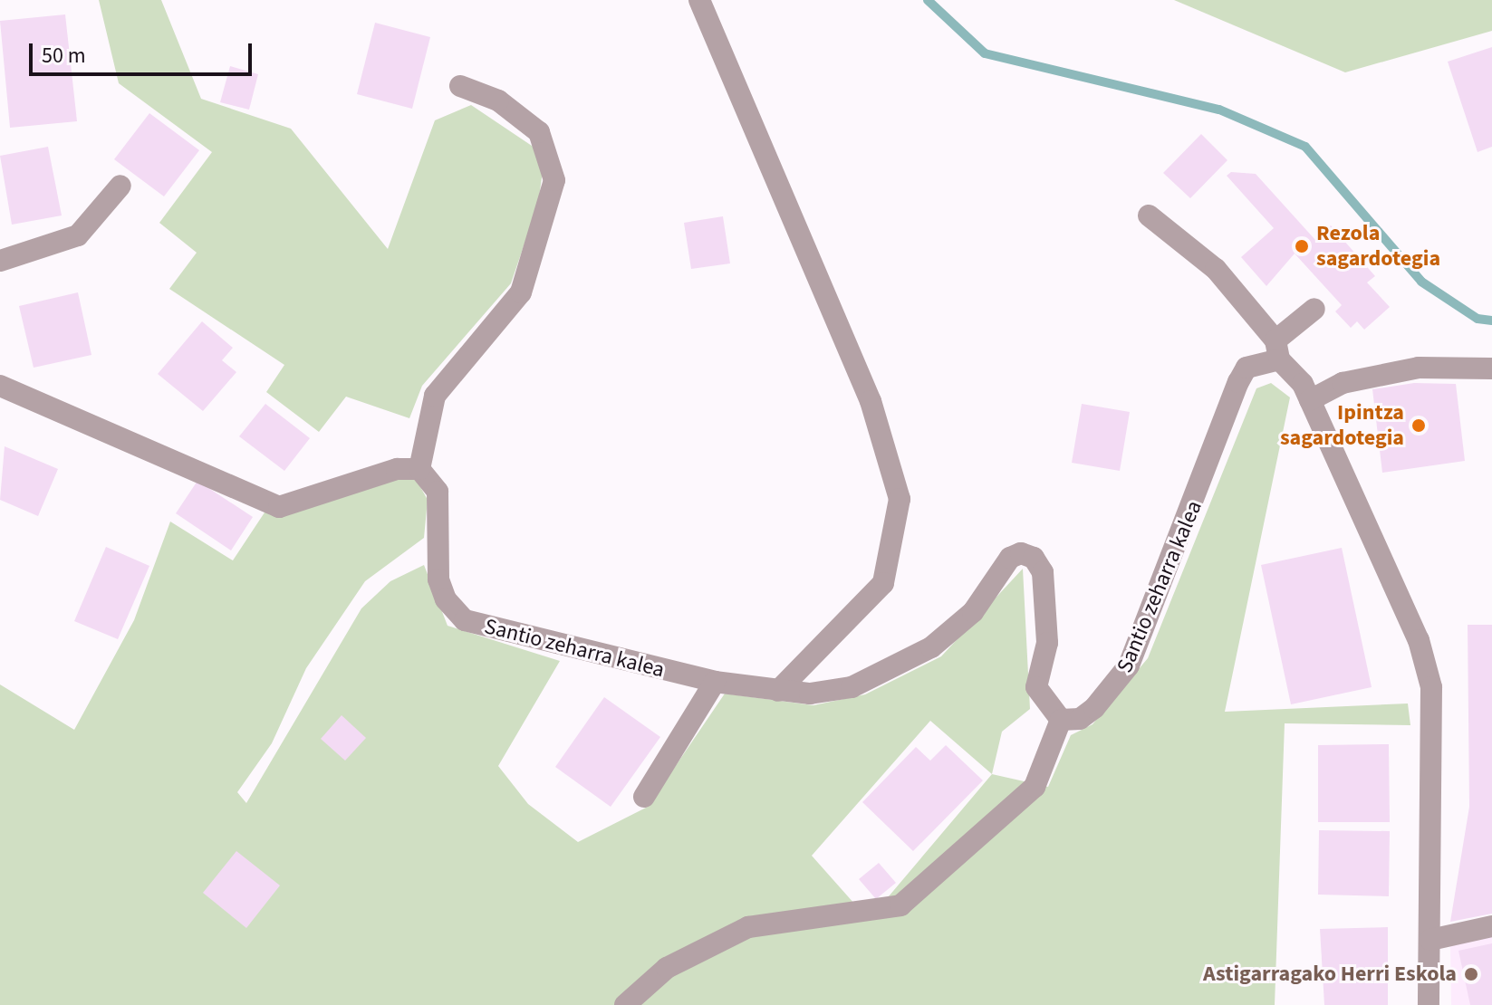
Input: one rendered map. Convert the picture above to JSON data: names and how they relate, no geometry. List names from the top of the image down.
{
  "streets": {
    "street": ["Santio zeharra kalea"]
  },
  "places": ["Rezola sagardotegia", "Ipintza sagardotegia", "Astigarragako Herri Eskola"],
  "scale_bar": "50 m"
}
